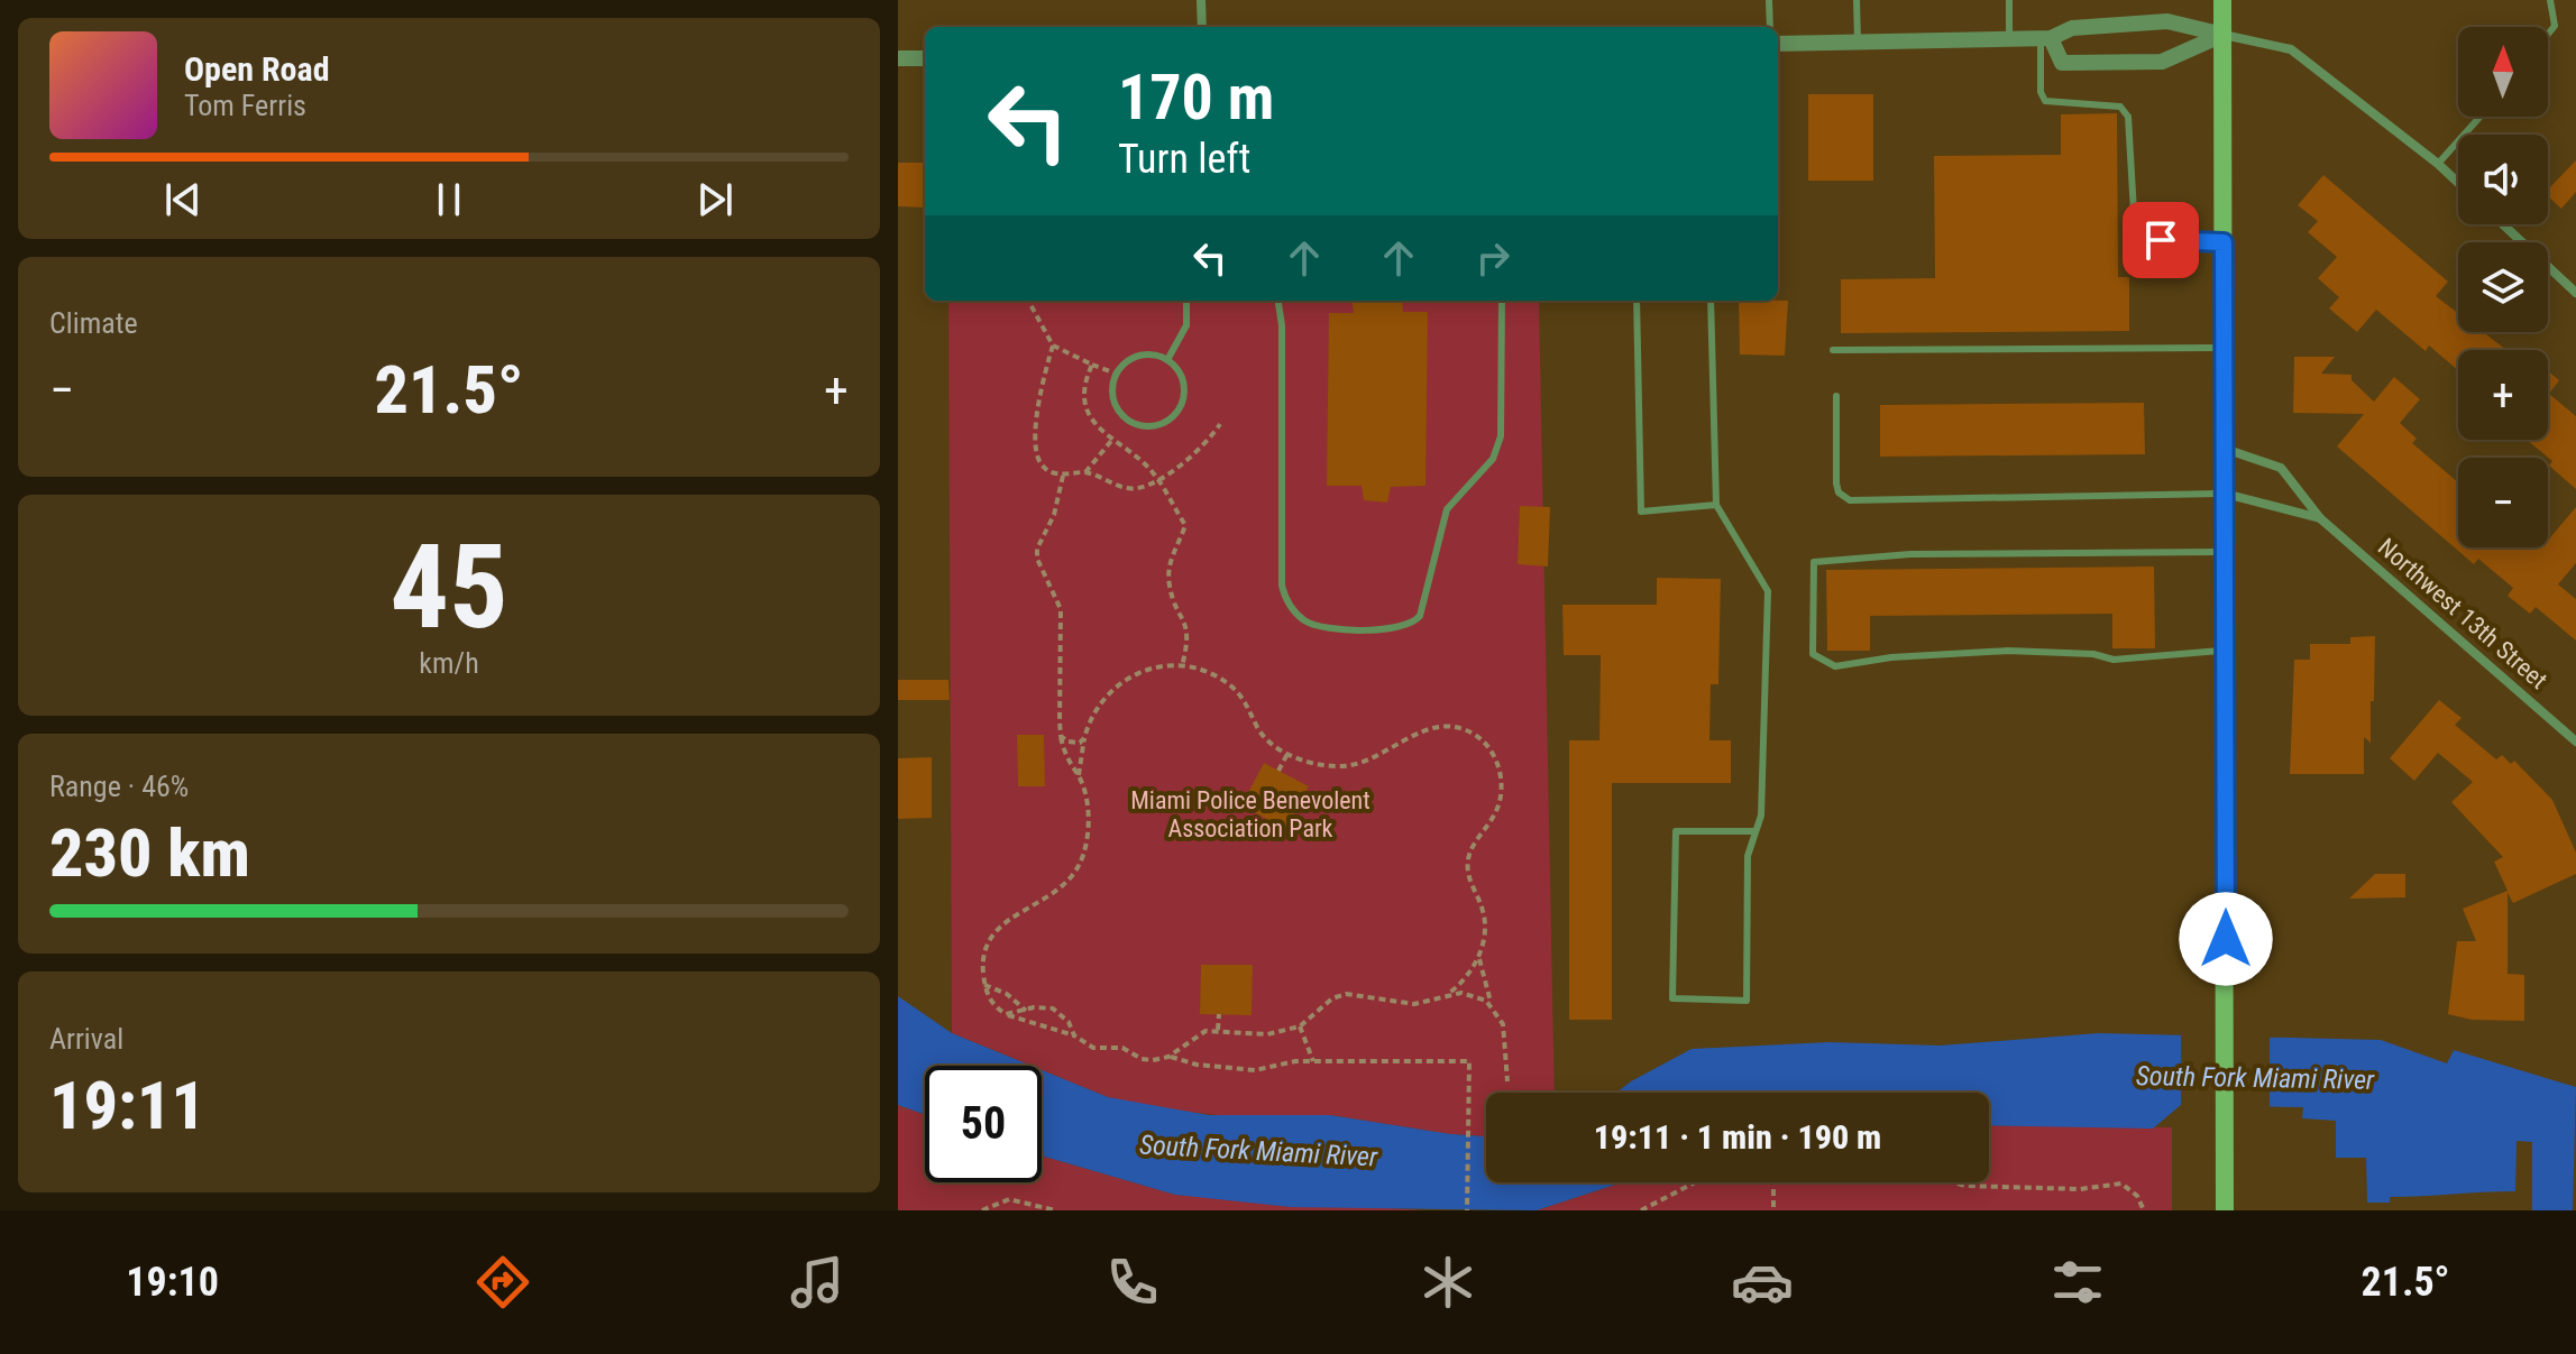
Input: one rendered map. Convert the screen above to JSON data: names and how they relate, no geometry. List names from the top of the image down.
{
  "streets": {
    "street": ["Northwest 13th Street"]
  },
  "water": ["South Fork Miami River"],
  "parks": ["Miami Police Benevolent Association Park"],
  "north": "top",
  "page": {
    "map_buttons": ["+", "−"],
    "turn": ["170 m", "Turn left"],
    "song": ["Open Road", "Tom Ferris"],
    "tile": [
      "Climate",
      ["45", "km/h"],
      ["Range · 46%", "230 km"],
      ["Arrival", "19:11"]
    ],
    "heat": ["−", "21.5°", "+"],
    "limit": "50",
    "trip": "19:11 · 1 min · 190 m",
    "tabs": ["19:10", "21.5°"]
  }
}
